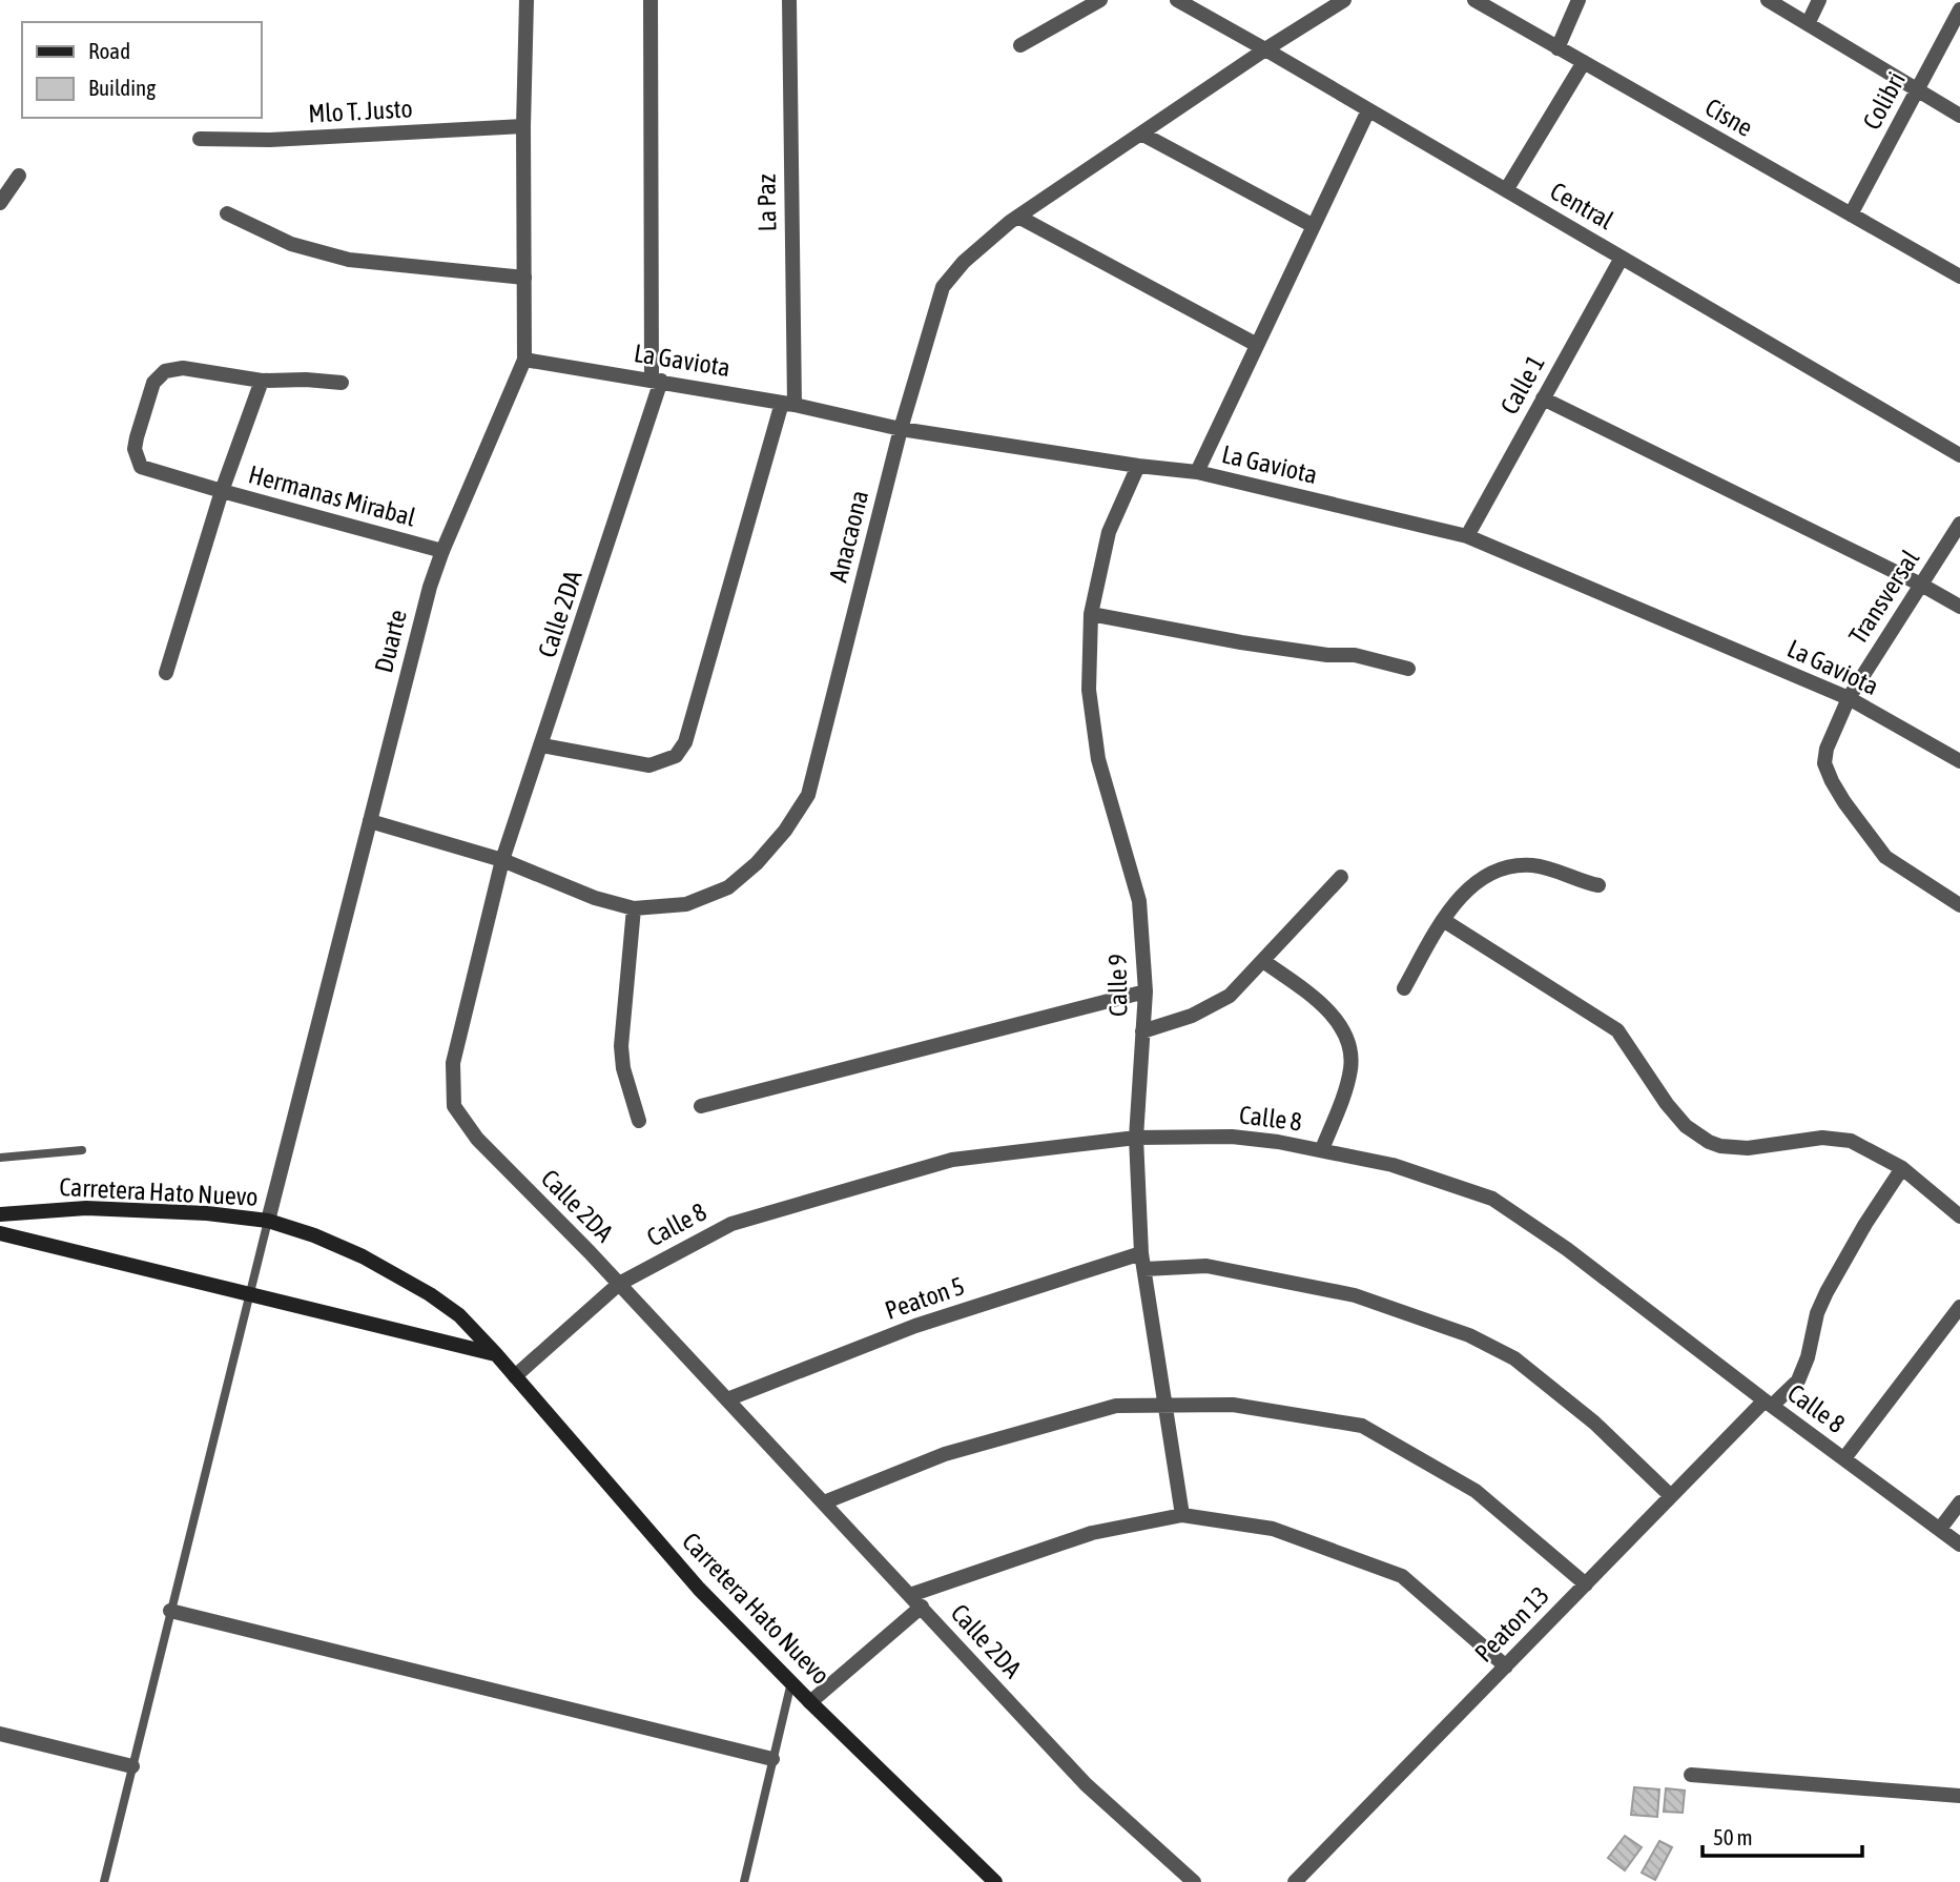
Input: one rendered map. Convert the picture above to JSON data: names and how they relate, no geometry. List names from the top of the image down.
{
  "streets": {
    "main road": ["Carretera Hato Nuevo"],
    "street": [
      "Colibri",
      "Mlo T. Justo",
      "Cisne",
      "La Paz",
      "Central",
      "La Gaviota",
      "Calle 1",
      "Hermanas Mirabal",
      "Anacaona",
      "Transversal",
      "Calle 2DA",
      "Duarte",
      "Calle 9",
      "Calle 8",
      "Peaton 5",
      "Peaton 13"
    ]
  },
  "crossings": [
    ["Colibri", "Cisne"],
    ["Mlo T. Justo", "Duarte"],
    ["La Paz", "La Gaviota"],
    ["La Paz", "Calle 2DA"],
    ["Central", "Calle 1"],
    ["Central", "Anacaona"],
    ["La Gaviota", "Calle 1"],
    ["La Gaviota", "Anacaona"],
    ["La Gaviota", "Transversal"],
    ["La Gaviota", "Calle 2DA"],
    ["La Gaviota", "Duarte"],
    ["La Gaviota", "Calle 9"],
    ["Hermanas Mirabal", "Duarte"],
    ["Anacaona", "Calle 2DA"],
    ["Anacaona", "Duarte"],
    ["Calle 2DA", "Calle 8"],
    ["Calle 2DA", "Peaton 5"],
    ["Duarte", "Carretera Hato Nuevo"],
    ["Calle 9", "Calle 8"],
    ["Calle 9", "Peaton 5"],
    ["Calle 8", "Carretera Hato Nuevo"],
    ["Calle 8", "Peaton 13"],
    ["Peaton 5", "Peaton 13"]
  ],
  "legend": ["Road", "Building"],
  "scale_bar": "50 m"
}
